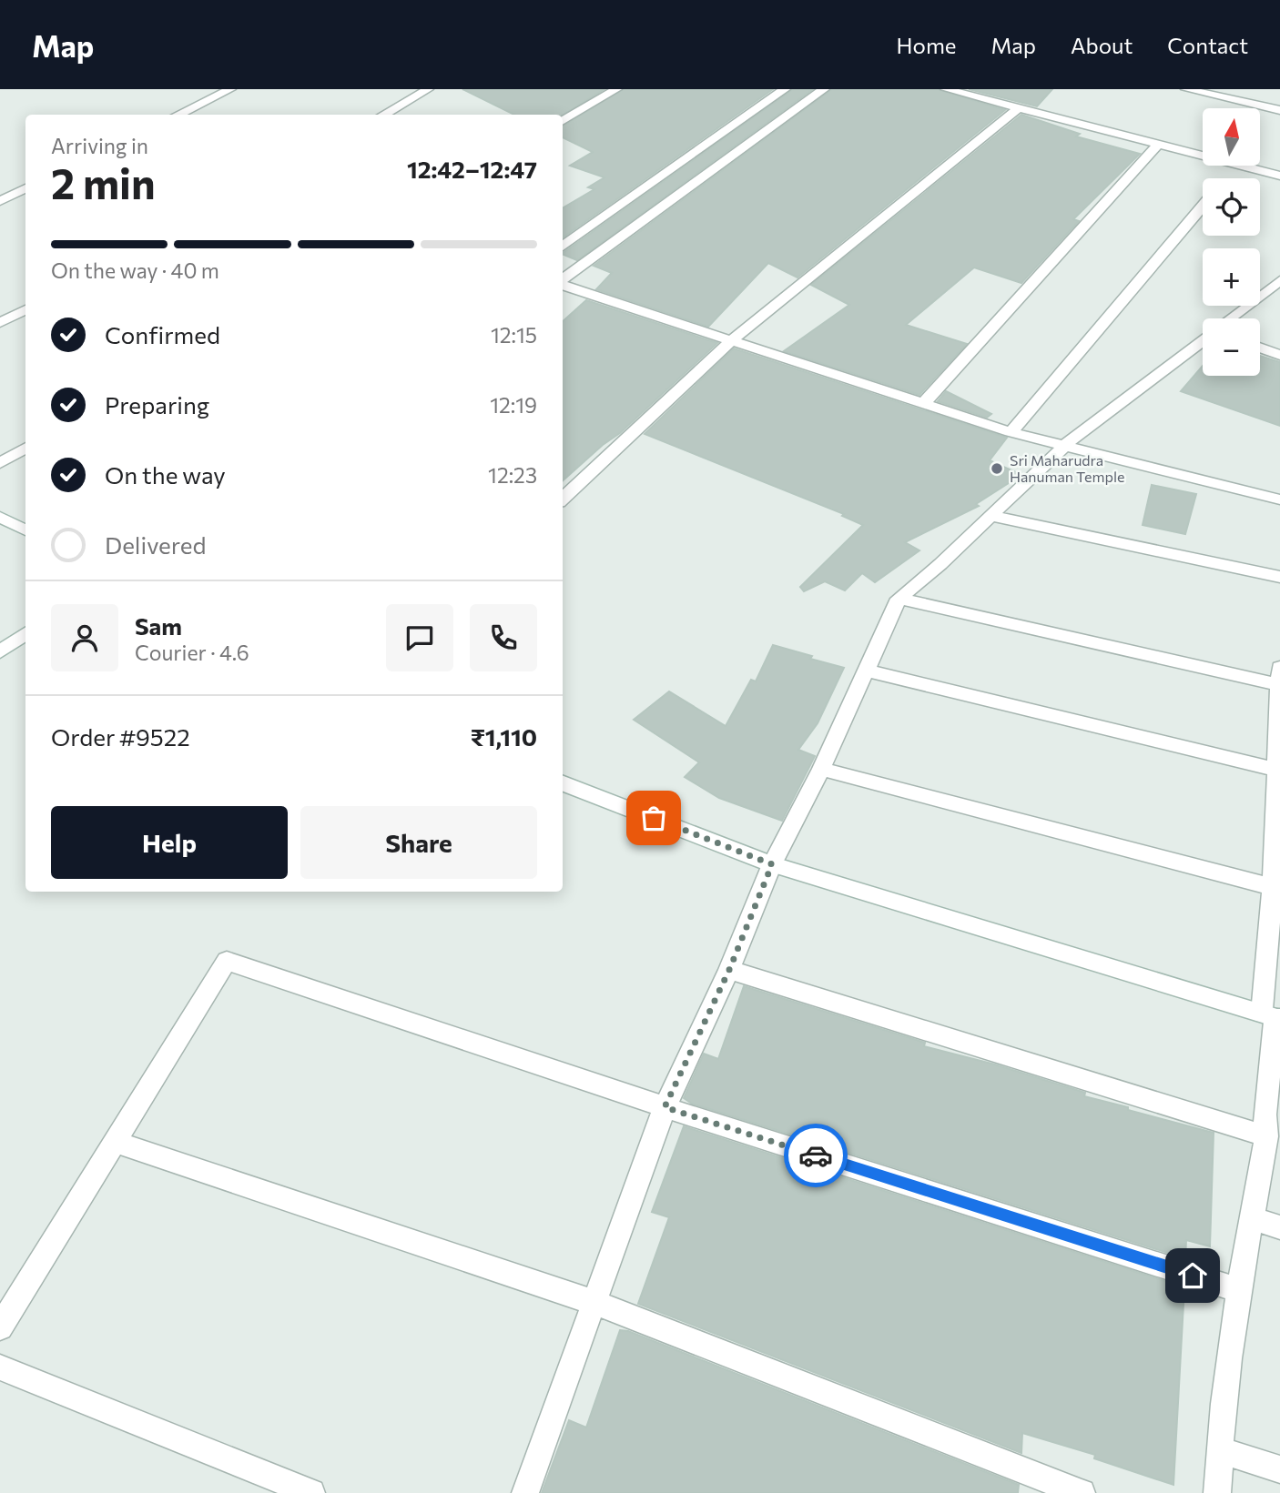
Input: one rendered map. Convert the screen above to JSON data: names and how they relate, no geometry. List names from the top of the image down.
{
  "places": ["Sri Maharudra Hanuman Temple"],
  "north": "top",
  "page": {
    "header": "Map",
    "nav": [
      "Home",
      "Map",
      "About",
      "Contact"
    ],
    "map_buttons": ["+", "−"],
    "heading": ["2 min", "Arriving in", "12:42–12:47"],
    "panel": [
      "Sam",
      "Courier · 4.6",
      "Order #9522",
      "₹1,110"
    ],
    "bar": "On the way · 40 m",
    "list": [
      ["Confirmed", "12:15"],
      ["Preparing", "12:19"],
      ["On the way", "12:23"],
      "Delivered"
    ],
    "buttons": ["Help", "Share"]
  }
}
